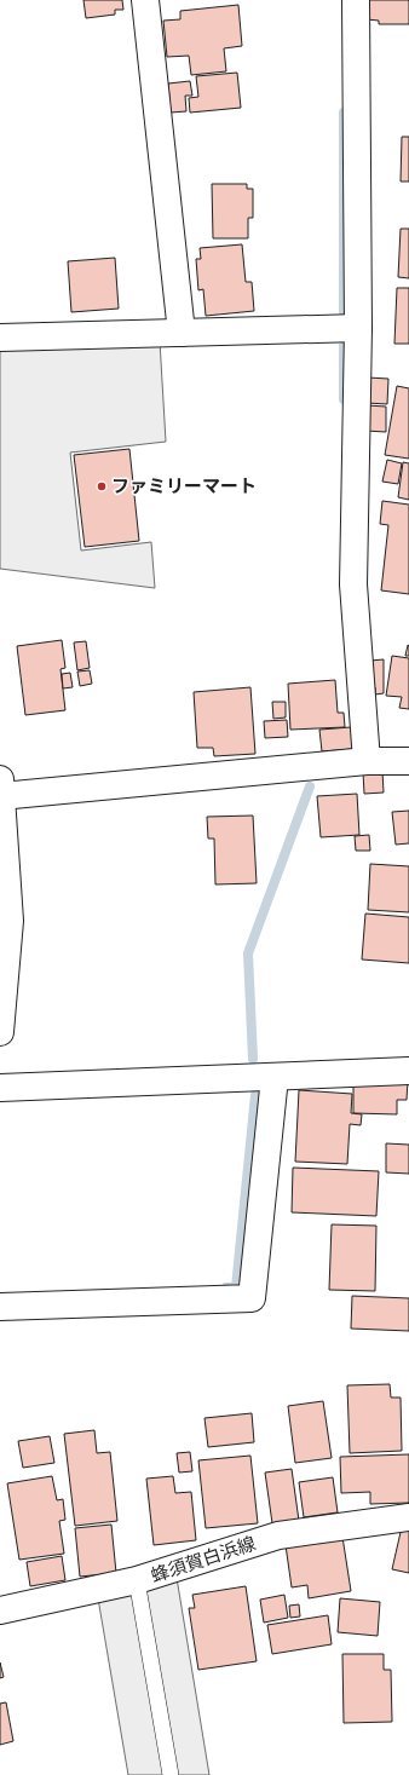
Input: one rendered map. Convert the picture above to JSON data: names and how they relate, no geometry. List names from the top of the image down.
{
  "streets": {
    "street": ["蜂須賀白浜線"]
  },
  "places": ["ファミリーマート"]
}
